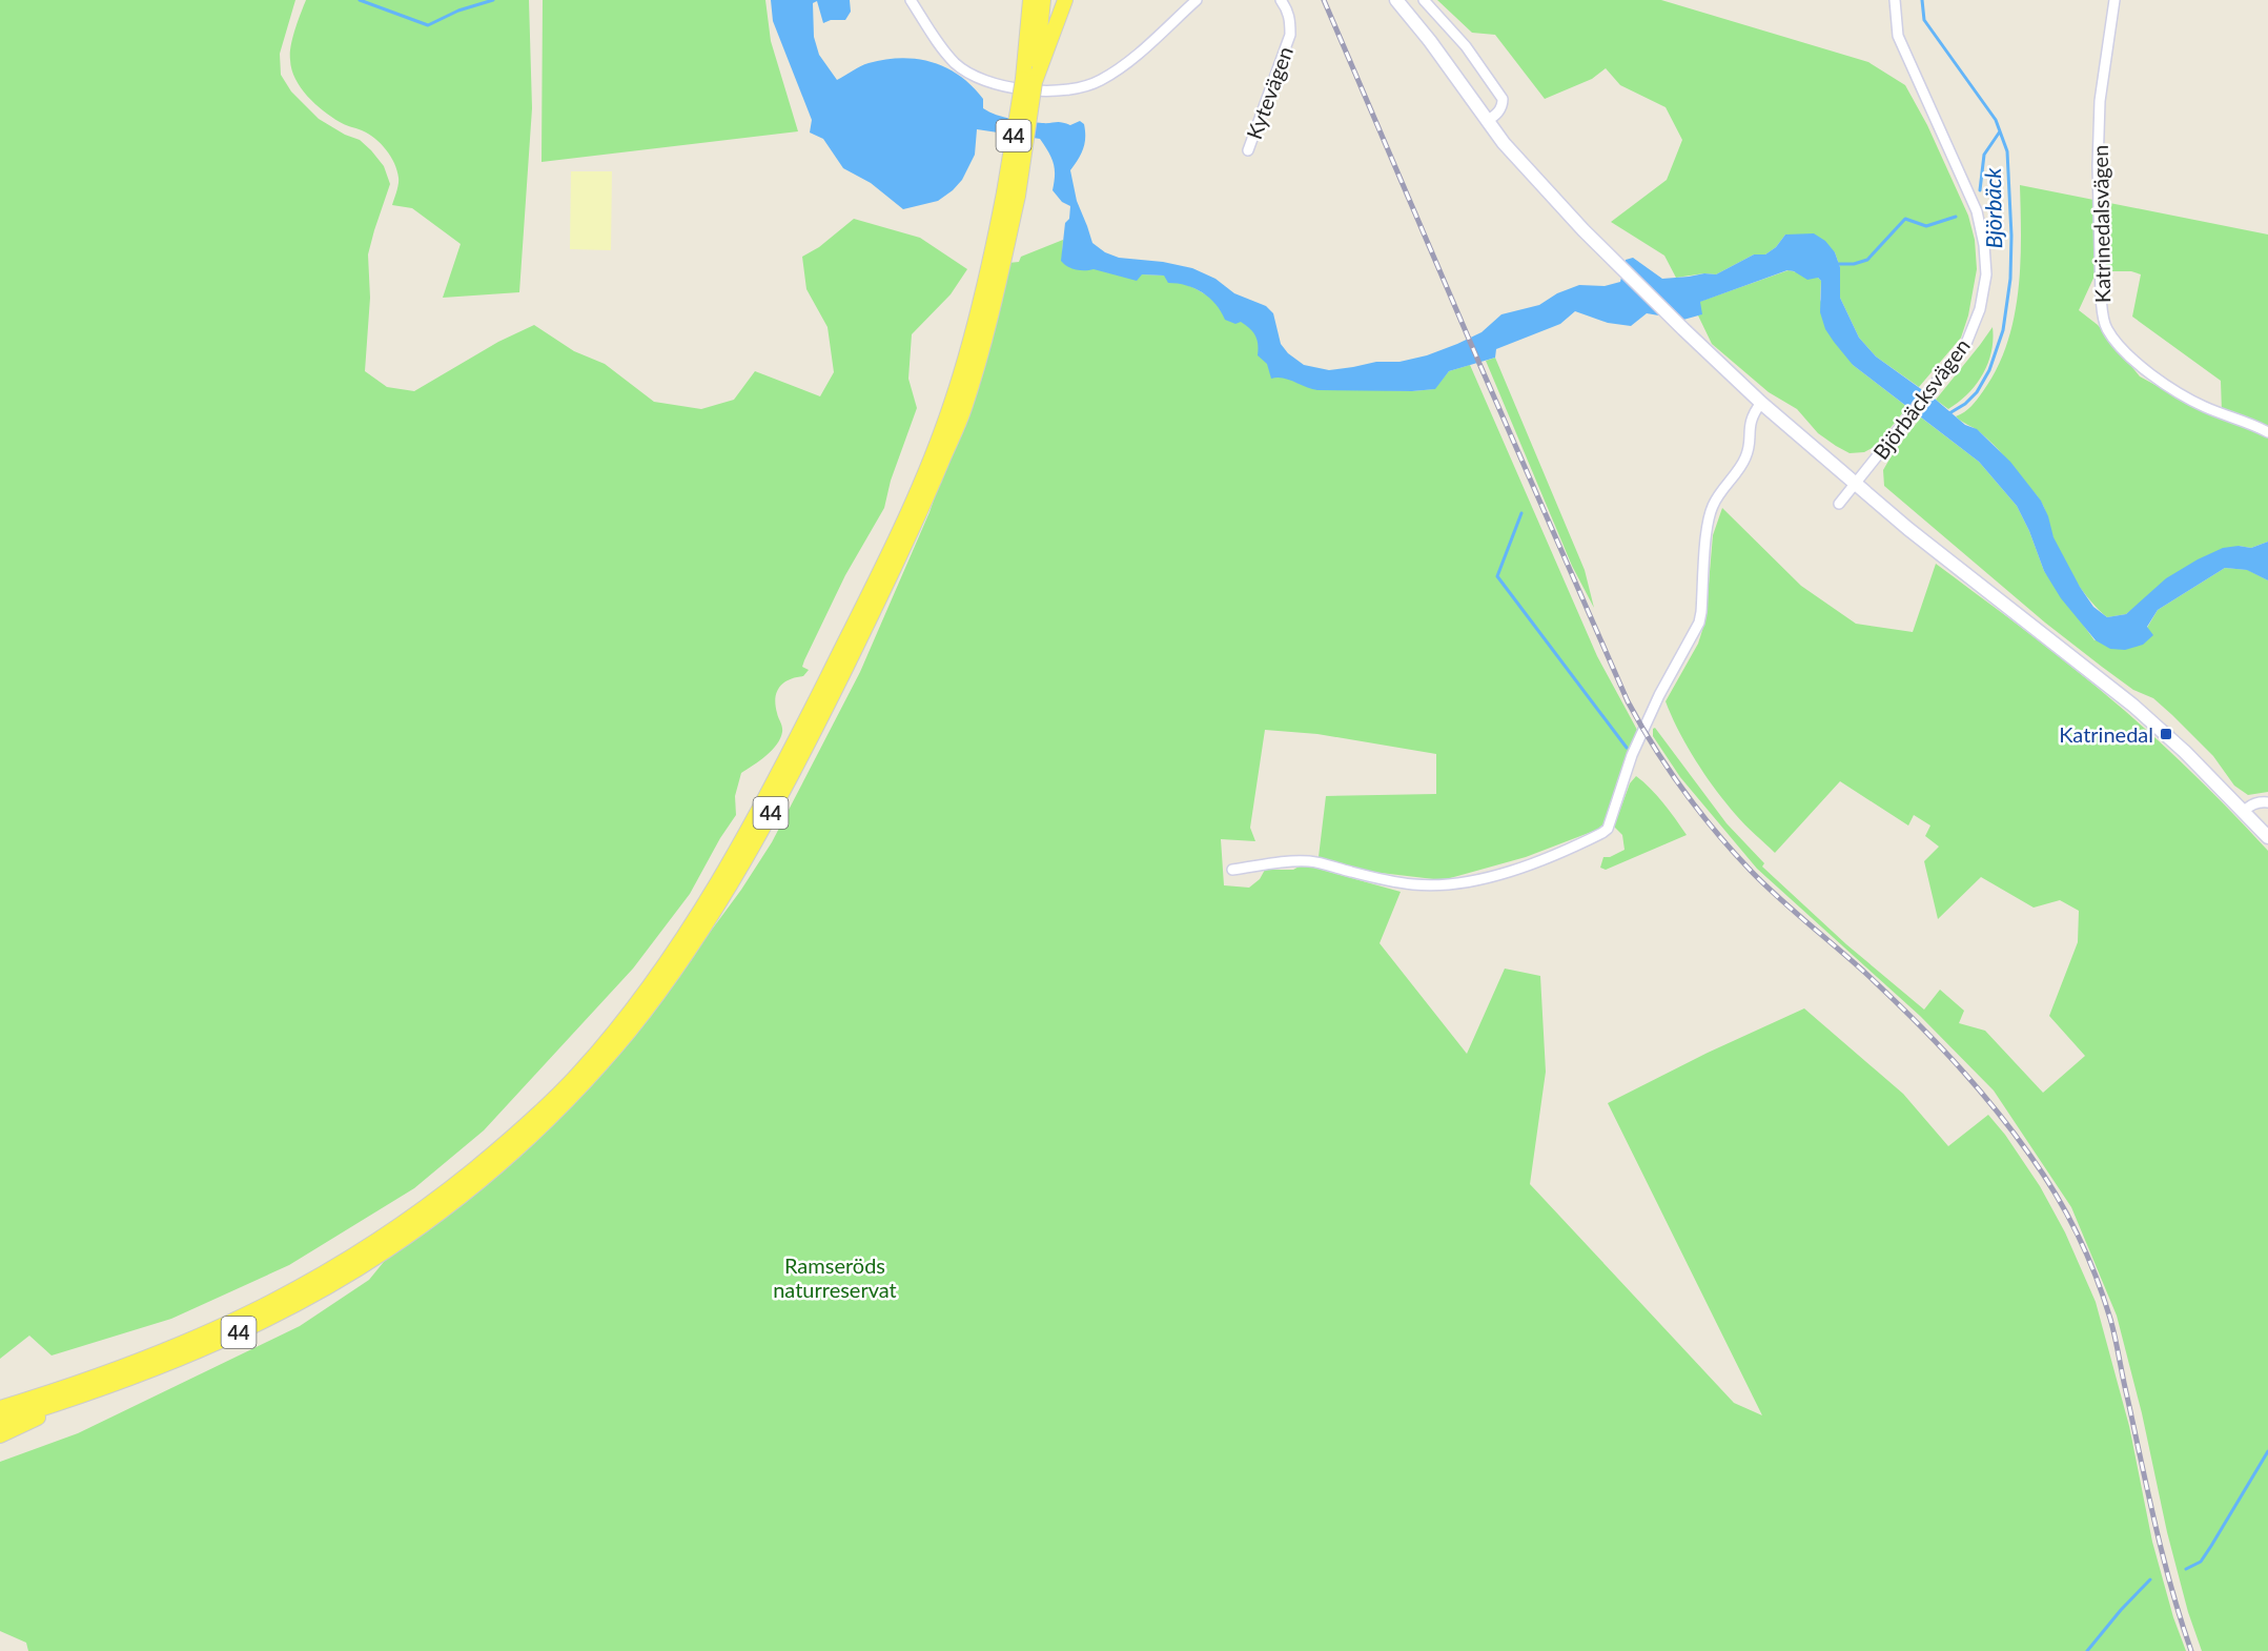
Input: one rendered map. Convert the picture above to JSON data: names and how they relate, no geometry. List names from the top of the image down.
{
  "streets": {
    "main road": ["44"],
    "street": ["Kytevägen", "Katrinedalsvägen", "Björbäcksvägen"]
  },
  "water": ["Björbäck"],
  "parks": ["Ramseröds naturreservat"],
  "places": {
    "transit": ["Katrinedal"]
  }
}
